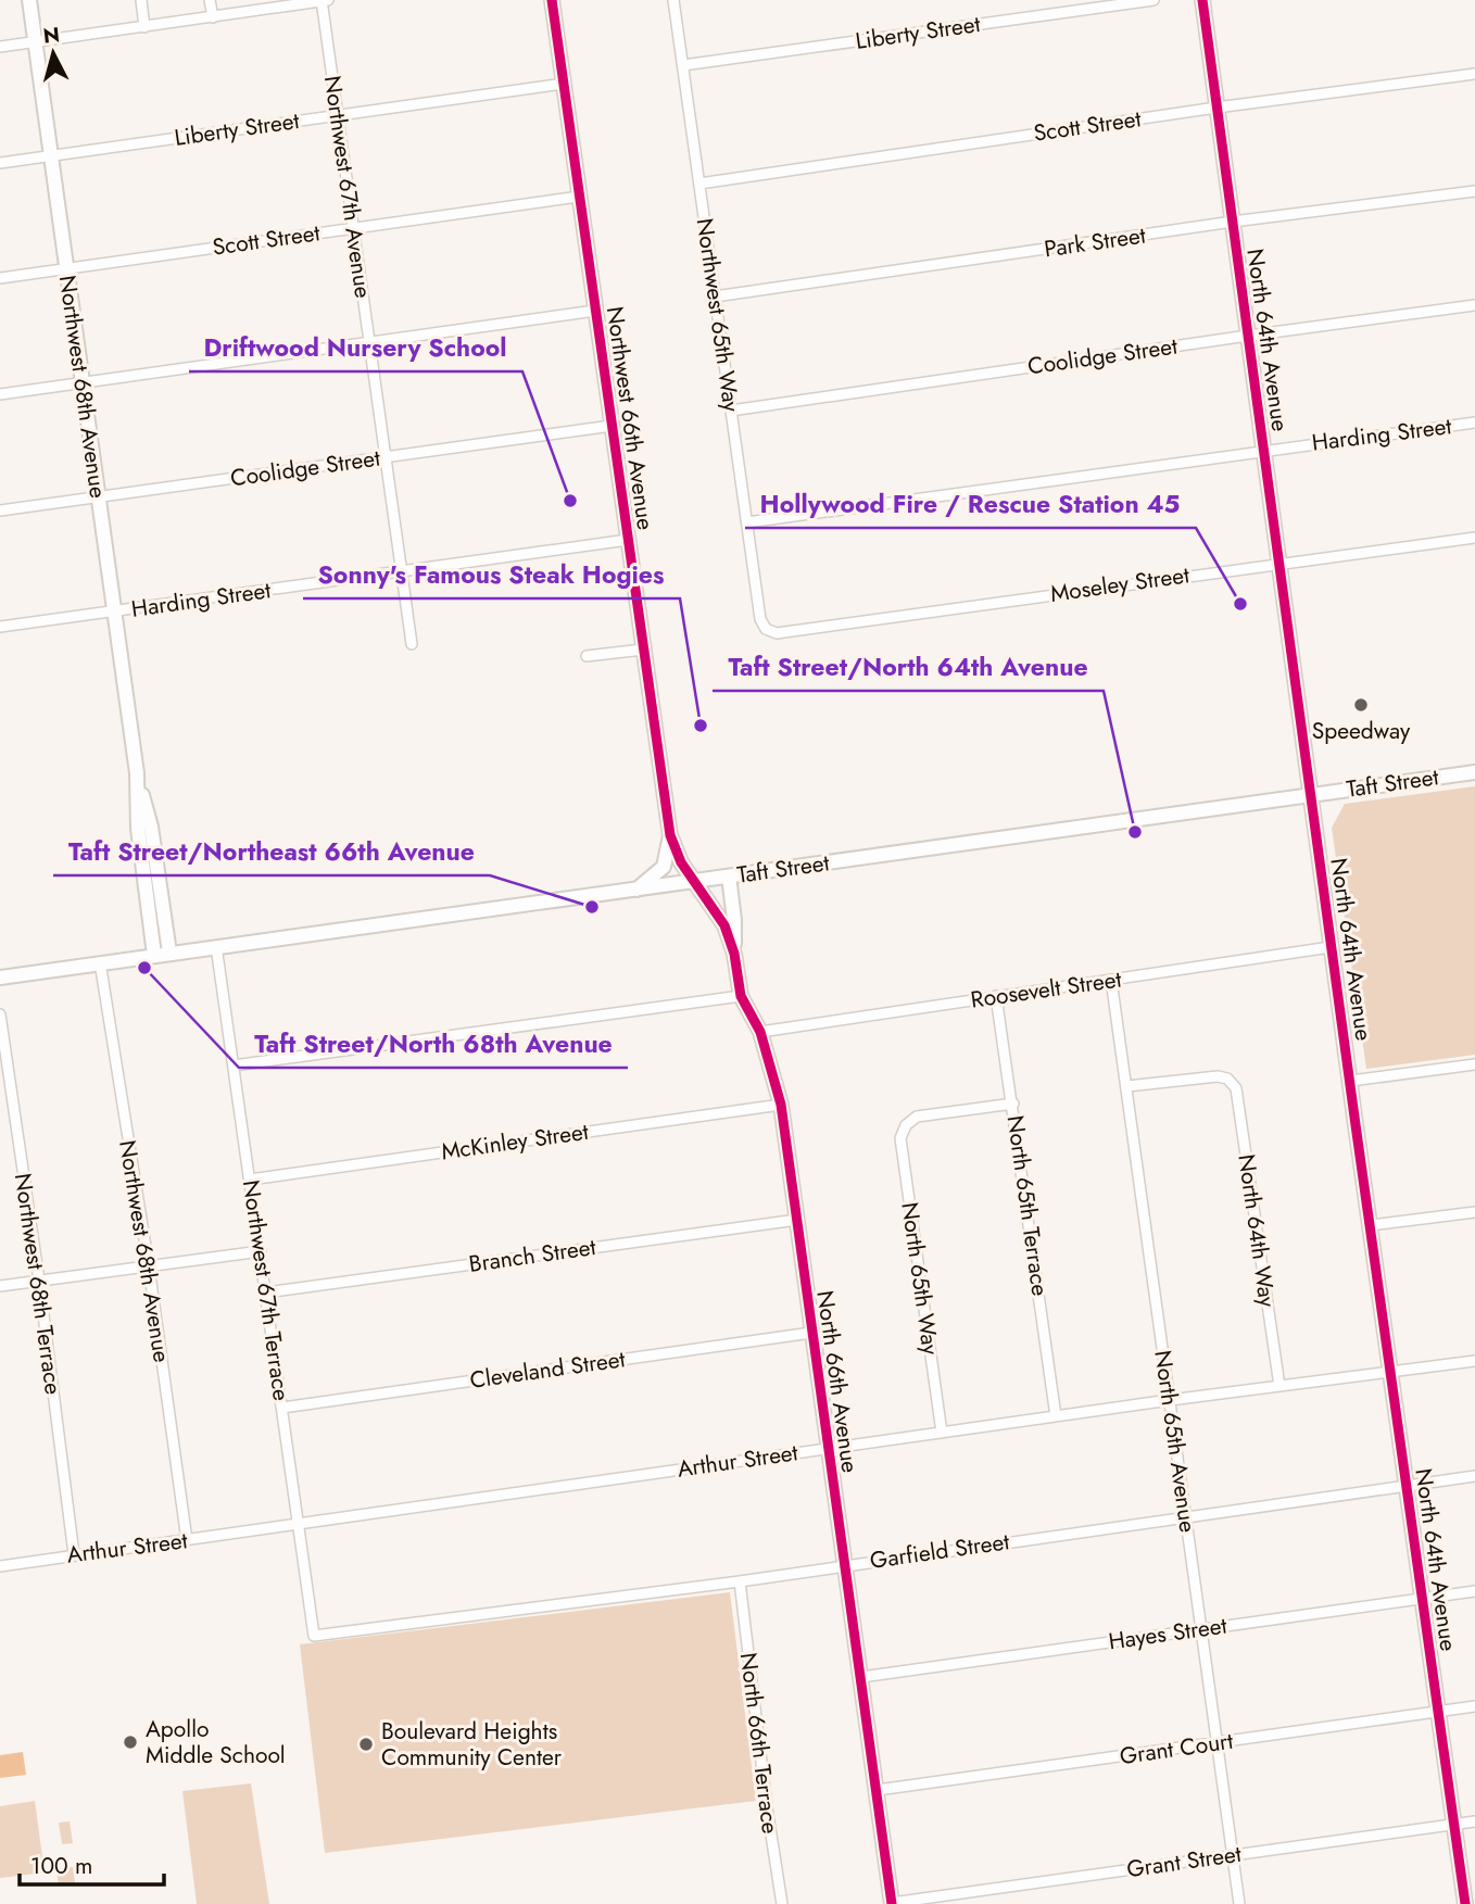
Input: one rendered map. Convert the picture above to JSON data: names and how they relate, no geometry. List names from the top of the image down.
{
  "streets": {
    "street": [
      "Liberty Street",
      "Scott Street",
      "Northwest 67th Avenue",
      "Park Street",
      "Northwest 65th Way",
      "North 64th Avenue",
      "Coolidge Street",
      "Northwest 68th Avenue",
      "Northwest 66th Avenue",
      "Harding Street",
      "Moseley Street",
      "Taft Street",
      "Roosevelt Street",
      "McKinley Street",
      "North 65th Terrace",
      "North 64th Way",
      "Branch Street",
      "North 65th Way",
      "Northwest 68th Terrace",
      "Northwest 67th Terrace",
      "Cleveland Street",
      "North 66th Avenue",
      "North 65th Avenue",
      "Arthur Street",
      "Garfield Street",
      "Hayes Street",
      "North 66th Terrace",
      "Grant Court",
      "Grant Street"
    ]
  },
  "crossings": [
    ["Liberty Street", "Northwest 67th Avenue"],
    ["Liberty Street", "Northwest 65th Way"],
    ["Liberty Street", "Northwest 68th Avenue"],
    ["Liberty Street", "Northwest 66th Avenue"],
    ["Scott Street", "Northwest 67th Avenue"],
    ["Scott Street", "Northwest 65th Way"],
    ["Scott Street", "North 64th Avenue"],
    ["Scott Street", "Northwest 68th Avenue"],
    ["Scott Street", "Northwest 66th Avenue"],
    ["Northwest 67th Avenue", "Coolidge Street"],
    ["Northwest 67th Avenue", "Harding Street"],
    ["Park Street", "Northwest 65th Way"],
    ["Park Street", "North 64th Avenue"],
    ["Northwest 65th Way", "Coolidge Street"],
    ["Northwest 65th Way", "Harding Street"],
    ["Northwest 65th Way", "Moseley Street"],
    ["North 64th Avenue", "Coolidge Street"],
    ["North 64th Avenue", "Harding Street"],
    ["North 64th Avenue", "Moseley Street"],
    ["North 64th Avenue", "Taft Street"],
    ["North 64th Avenue", "Roosevelt Street"],
    ["North 64th Avenue", "Arthur Street"],
    ["North 64th Avenue", "Garfield Street"],
    ["North 64th Avenue", "Hayes Street"],
    ["North 64th Avenue", "Grant Court"],
    ["North 64th Avenue", "Grant Street"],
    ["Coolidge Street", "Northwest 68th Avenue"],
    ["Coolidge Street", "Northwest 66th Avenue"],
    ["Northwest 68th Avenue", "Harding Street"],
    ["Northwest 68th Avenue", "Taft Street"],
    ["Northwest 68th Avenue", "Arthur Street"],
    ["Northwest 66th Avenue", "Harding Street"],
    ["Northwest 66th Avenue", "Taft Street"],
    ["Northwest 66th Avenue", "North 66th Avenue"],
    ["Taft Street", "Northwest 67th Terrace"],
    ["Taft Street", "North 66th Avenue"],
    ["Roosevelt Street", "North 65th Terrace"],
    ["Roosevelt Street", "North 66th Avenue"],
    ["Roosevelt Street", "North 65th Avenue"],
    ["McKinley Street", "Northwest 67th Terrace"],
    ["McKinley Street", "North 66th Avenue"],
    ["North 65th Terrace", "North 65th Way"],
    ["North 65th Terrace", "Arthur Street"],
    ["North 64th Way", "North 65th Avenue"],
    ["North 64th Way", "Arthur Street"],
    ["Branch Street", "Northwest 67th Terrace"],
    ["Branch Street", "North 66th Avenue"],
    ["North 65th Way", "Arthur Street"],
    ["Northwest 68th Terrace", "Arthur Street"],
    ["Northwest 67th Terrace", "Cleveland Street"],
    ["Northwest 67th Terrace", "Arthur Street"],
    ["Northwest 67th Terrace", "Garfield Street"],
    ["Cleveland Street", "North 66th Avenue"],
    ["North 66th Avenue", "Arthur Street"],
    ["North 66th Avenue", "Garfield Street"],
    ["North 66th Avenue", "Hayes Street"],
    ["North 66th Avenue", "Grant Court"],
    ["North 66th Avenue", "Grant Street"],
    ["North 65th Avenue", "Arthur Street"],
    ["North 65th Avenue", "Garfield Street"],
    ["North 65th Avenue", "Hayes Street"],
    ["North 65th Avenue", "Grant Court"],
    ["North 65th Avenue", "Grant Street"],
    ["Garfield Street", "North 66th Terrace"]
  ],
  "places": [
    "Driftwood Nursery School",
    "Hollywood Fire / Rescue Station 45",
    "Speedway",
    "Sonny's Famous Steak Hogies",
    "Taft Street/North 64th Avenue",
    "Taft Street/Northeast 66th Avenue",
    "Taft Street/North 68th Avenue",
    "Apollo Middle School",
    "Boulevard Heights Community Center"
  ],
  "scale_bar": "100 m",
  "north": "top"
}
